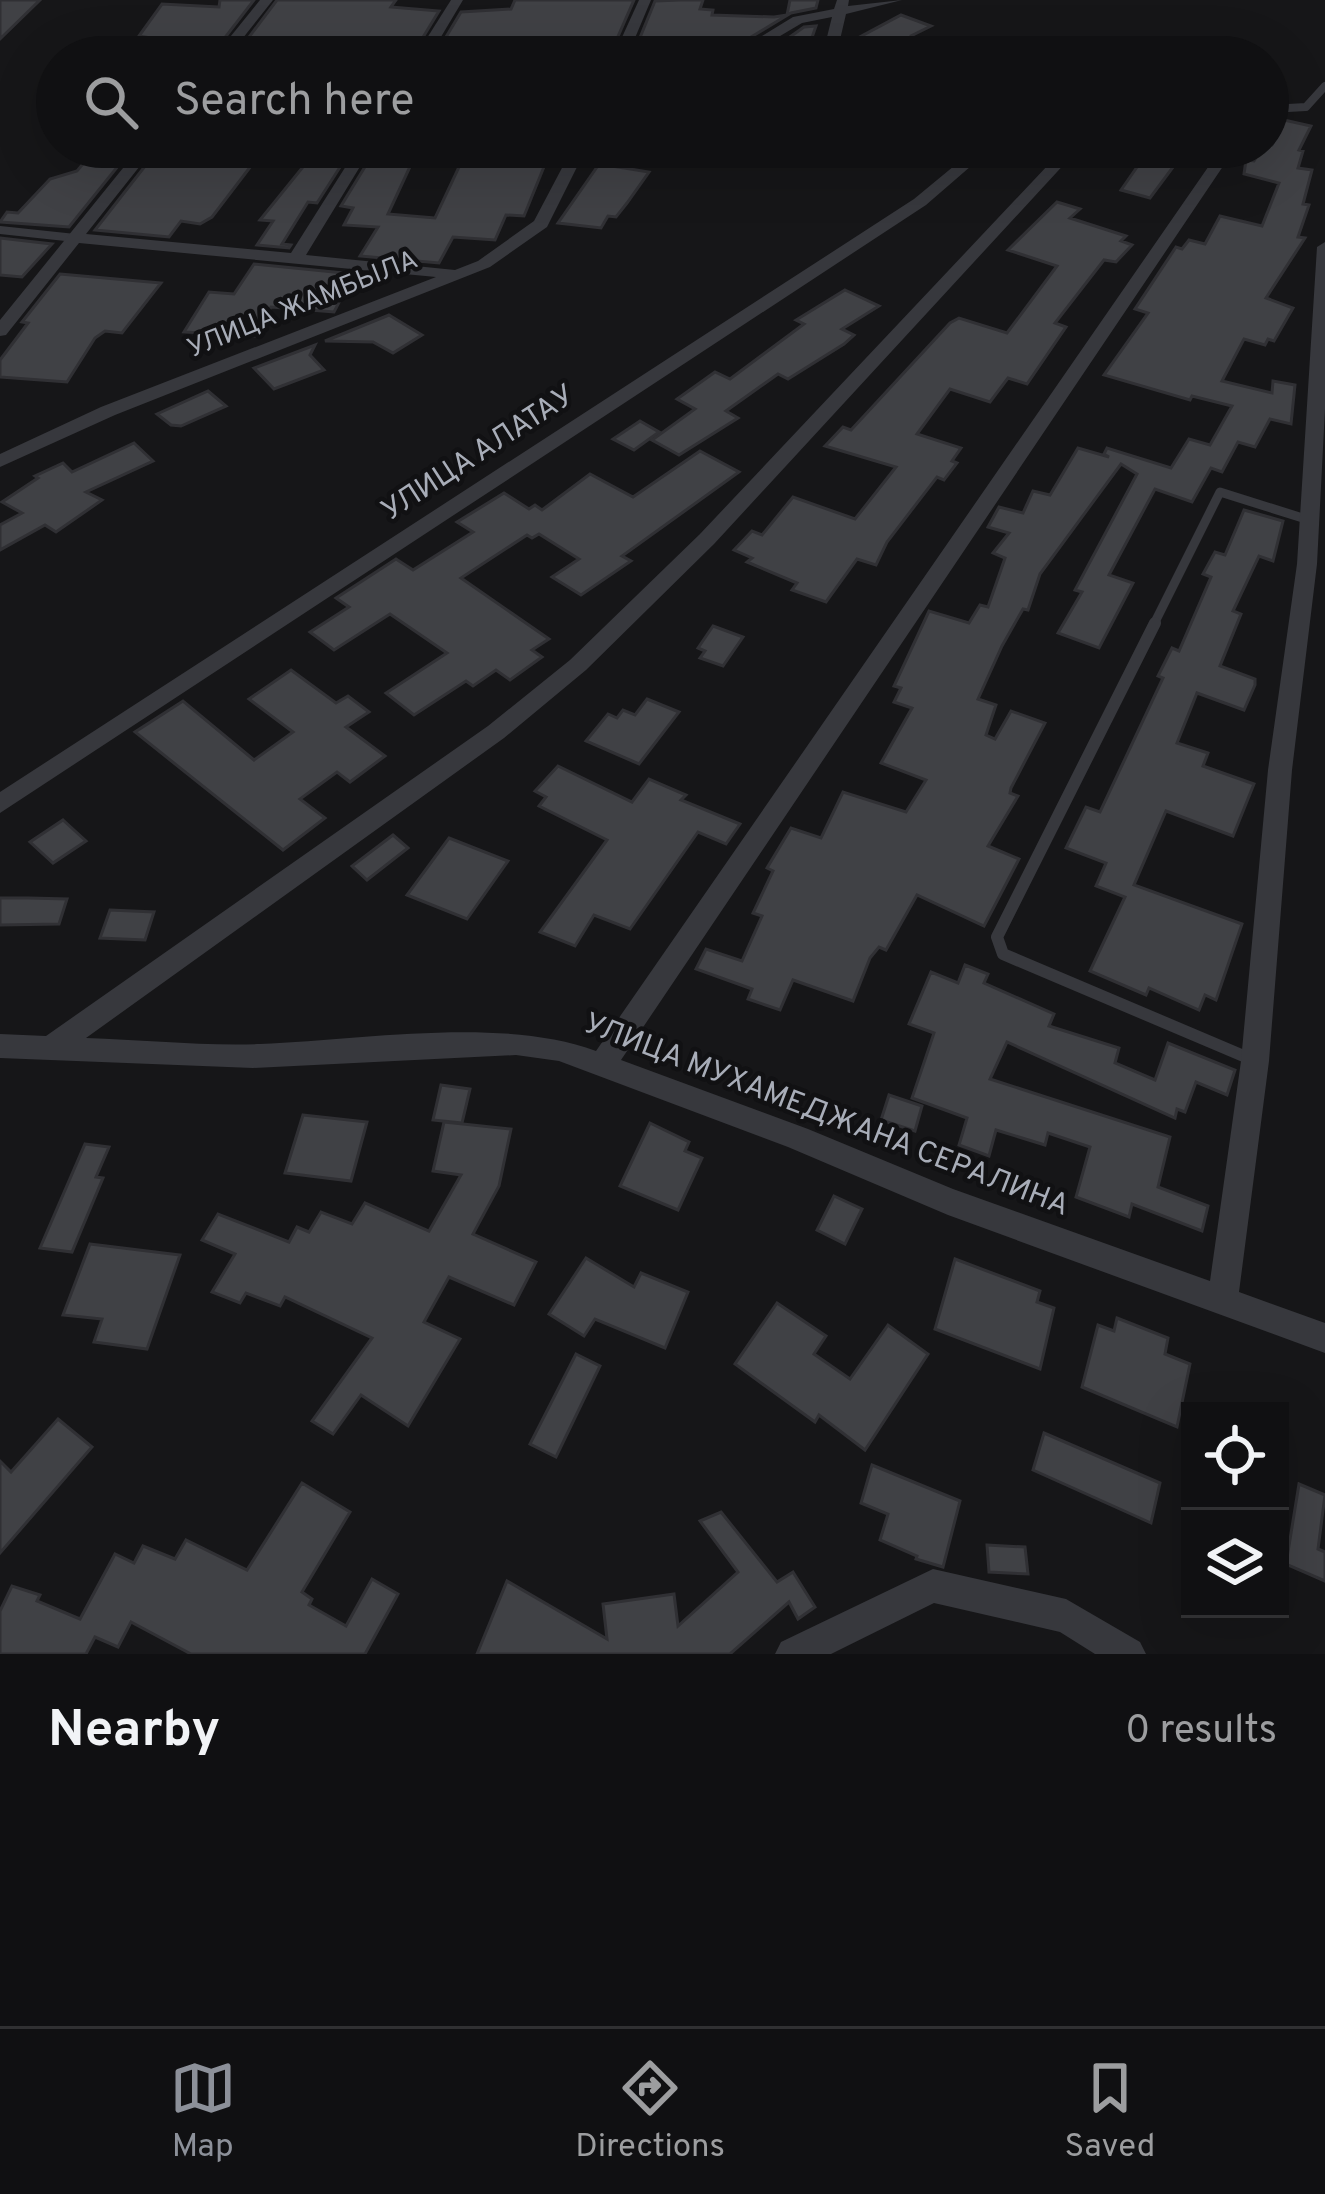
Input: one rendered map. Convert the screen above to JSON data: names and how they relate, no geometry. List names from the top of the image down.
{
  "streets": {
    "street": ["УЛИЦА ЖАМБЫЛА", "УЛИЦА АЛАТАУ", "УЛИЦА МУХАМЕДЖАНА СЕРАЛИНА"]
  },
  "page": {
    "search": "Search here",
    "heading": ["Nearby", "0 results"],
    "nav": ["Map", "Directions", "Saved"]
  }
}
